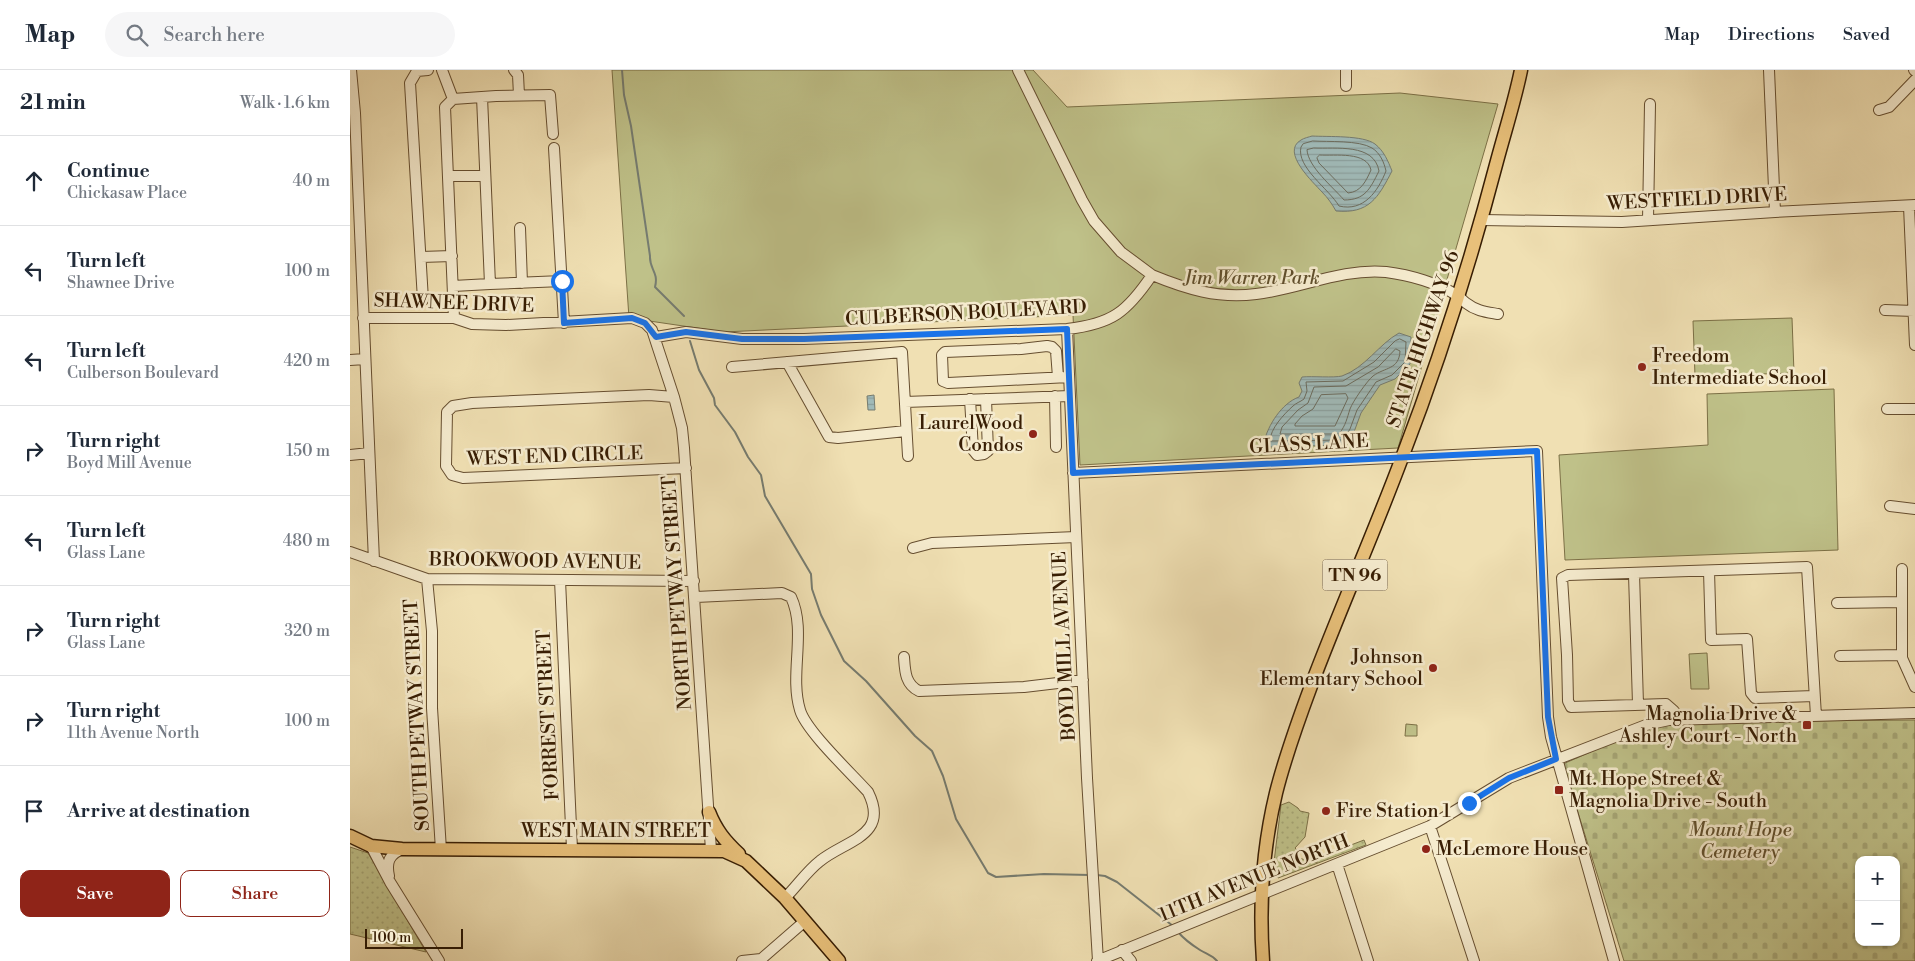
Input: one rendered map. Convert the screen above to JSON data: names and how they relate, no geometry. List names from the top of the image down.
{
  "streets": {
    "main road": ["STATE HIGHWAY 96", "TN 96", "WEST MAIN STREET"],
    "street": [
      "WESTFIELD DRIVE",
      "SHAWNEE DRIVE",
      "CULBERSON BOULEVARD",
      "GLASS LANE",
      "WEST END CIRCLE",
      "BROOKWOOD AVENUE",
      "NORTH PETWAY STREET",
      "BOYD MILL AVENUE",
      "SOUTH PETWAY STREET",
      "FORREST STREET",
      "11TH AVENUE NORTH"
    ]
  },
  "crossings": [
    ["WESTFIELD DRIVE", "STATE HIGHWAY 96"],
    ["SHAWNEE DRIVE", "CULBERSON BOULEVARD"],
    ["SHAWNEE DRIVE", "NORTH PETWAY STREET"],
    ["CULBERSON BOULEVARD", "NORTH PETWAY STREET"],
    ["CULBERSON BOULEVARD", "BOYD MILL AVENUE"],
    ["STATE HIGHWAY 96", "GLASS LANE"],
    ["STATE HIGHWAY 96", "11TH AVENUE NORTH"],
    ["GLASS LANE", "BOYD MILL AVENUE"],
    ["GLASS LANE", "11TH AVENUE NORTH"],
    ["WEST END CIRCLE", "NORTH PETWAY STREET"],
    ["BROOKWOOD AVENUE", "NORTH PETWAY STREET"],
    ["BROOKWOOD AVENUE", "SOUTH PETWAY STREET"],
    ["BROOKWOOD AVENUE", "FORREST STREET"],
    ["NORTH PETWAY STREET", "WEST MAIN STREET"],
    ["BOYD MILL AVENUE", "11TH AVENUE NORTH"],
    ["SOUTH PETWAY STREET", "WEST MAIN STREET"],
    ["FORREST STREET", "WEST MAIN STREET"]
  ],
  "parks": ["Jim Warren Park", "Mount Hope Cemetery"],
  "places": {
    "other": [
      "Freedom Intermediate School",
      "LaurelWood Condos",
      "Johnson Elementary School",
      "Fire Station 1",
      "McLemore House"
    ],
    "transit": ["Magnolia Drive & Ashley Court - North", "Mt. Hope Street & Magnolia Drive - South"]
  },
  "scale_bar": "100 m",
  "page": {
    "header": "Map",
    "search": "Search here",
    "nav": ["Map", "Directions", "Saved"],
    "heading": ["21 min", "Walk · 1.6 km"],
    "list": [
      ["Continue", "Chickasaw Place", "40 m"],
      ["Turn left", "Shawnee Drive", "100 m"],
      ["Turn left", "Culberson Boulevard", "420 m"],
      ["Turn right", "Boyd Mill Avenue", "150 m"],
      ["Turn left", "Glass Lane", "480 m"],
      ["Turn right", "Glass Lane", "320 m"],
      ["Turn right", "11th Avenue North", "100 m"],
      "Arrive at destination"
    ],
    "buttons": ["Save", "Share"],
    "map_buttons": ["+", "−"],
    "scale": "100 m"
  }
}
